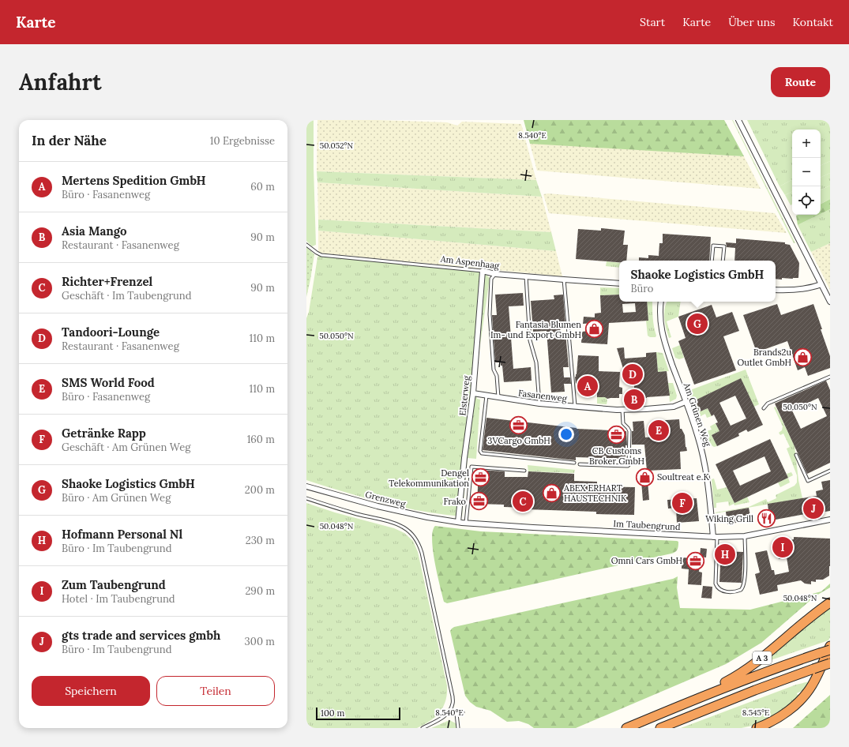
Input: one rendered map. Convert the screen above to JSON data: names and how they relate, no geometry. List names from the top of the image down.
{
  "streets": {
    "highway": ["A 3"],
    "street": [
      "Am Aspenhaag",
      "Elsterweg",
      "Fasanenweg",
      "Am Grünen Weg",
      "Grenzweg",
      "Im Taubengrund"
    ]
  },
  "crossings": [
    ["Am Aspenhaag", "Elsterweg"],
    ["Elsterweg", "Fasanenweg"],
    ["Elsterweg", "Grenzweg"],
    ["Elsterweg", "Im Taubengrund"],
    ["Fasanenweg", "Am Grünen Weg"],
    ["Am Grünen Weg", "Im Taubengrund"],
    ["Grenzweg", "Im Taubengrund"]
  ],
  "places": {
    "shop": [
      "Fantasia Blumen Im- und Export GmbH",
      "Brands2u Outlet GmbH",
      "Soultreat e.K",
      "ABEX ERHART HAUSTECHNIK"
    ],
    "office": [
      "3VCargo GmbH",
      "CB Customs Broker GmbH",
      "Dengel Telekommunikation",
      "Frako",
      "Omni Cars GmbH"
    ],
    "restaurant": ["Wiking Grill"]
  },
  "scale_bar": "100 m",
  "page": {
    "header": "Karte",
    "nav": [
      "Start",
      "Karte",
      "Über uns",
      "Kontakt"
    ],
    "buttons": [
      "Route",
      ["Speichern", "Teilen"]
    ],
    "title": "Anfahrt",
    "heading": ["In der Nähe", "10 Ergebnisse"],
    "map_buttons": ["+", "−"],
    "list": [
      {
        "mark": "A",
        "name": "Mertens Spedition GmbH",
        "note": "Büro · Fasanenweg",
        "value": "60 m"
      },
      {
        "mark": "B",
        "name": "Asia Mango",
        "note": "Restaurant · Fasanenweg",
        "value": "90 m"
      },
      {
        "mark": "C",
        "name": "Richter+Frenzel",
        "note": "Geschäft · Im Taubengrund",
        "value": "90 m"
      },
      {
        "mark": "D",
        "name": "Tandoori-Lounge",
        "note": "Restaurant · Fasanenweg",
        "value": "110 m"
      },
      {
        "mark": "E",
        "name": "SMS World Food",
        "note": "Büro · Fasanenweg",
        "value": "110 m"
      },
      {
        "mark": "F",
        "name": "Getränke Rapp",
        "note": "Geschäft · Am Grünen Weg",
        "value": "160 m"
      },
      {
        "mark": "G",
        "name": "Shaoke Logistics GmbH",
        "note": "Büro · Am Grünen Weg",
        "value": "200 m"
      },
      {
        "mark": "H",
        "name": "Hofmann Personal Nl",
        "note": "Büro · Im Taubengrund",
        "value": "230 m"
      },
      {
        "mark": "I",
        "name": "Zum Taubengrund",
        "note": "Hotel · Im Taubengrund",
        "value": "290 m"
      },
      {
        "mark": "J",
        "name": "gts trade and services gmbh",
        "note": "Büro · Im Taubengrund",
        "value": "300 m"
      }
    ],
    "popup": ["Shaoke Logistics GmbH", "Büro"],
    "pins": [
      "G",
      "D",
      "A",
      "B",
      "E",
      "C",
      "F",
      "J",
      "I",
      "H"
    ],
    "scale": "100 m"
  },
  "coordinates": [
    "8.540°E",
    "50.052°N",
    "50.050°N",
    "50.048°N",
    "8.545°E"
  ]
}
